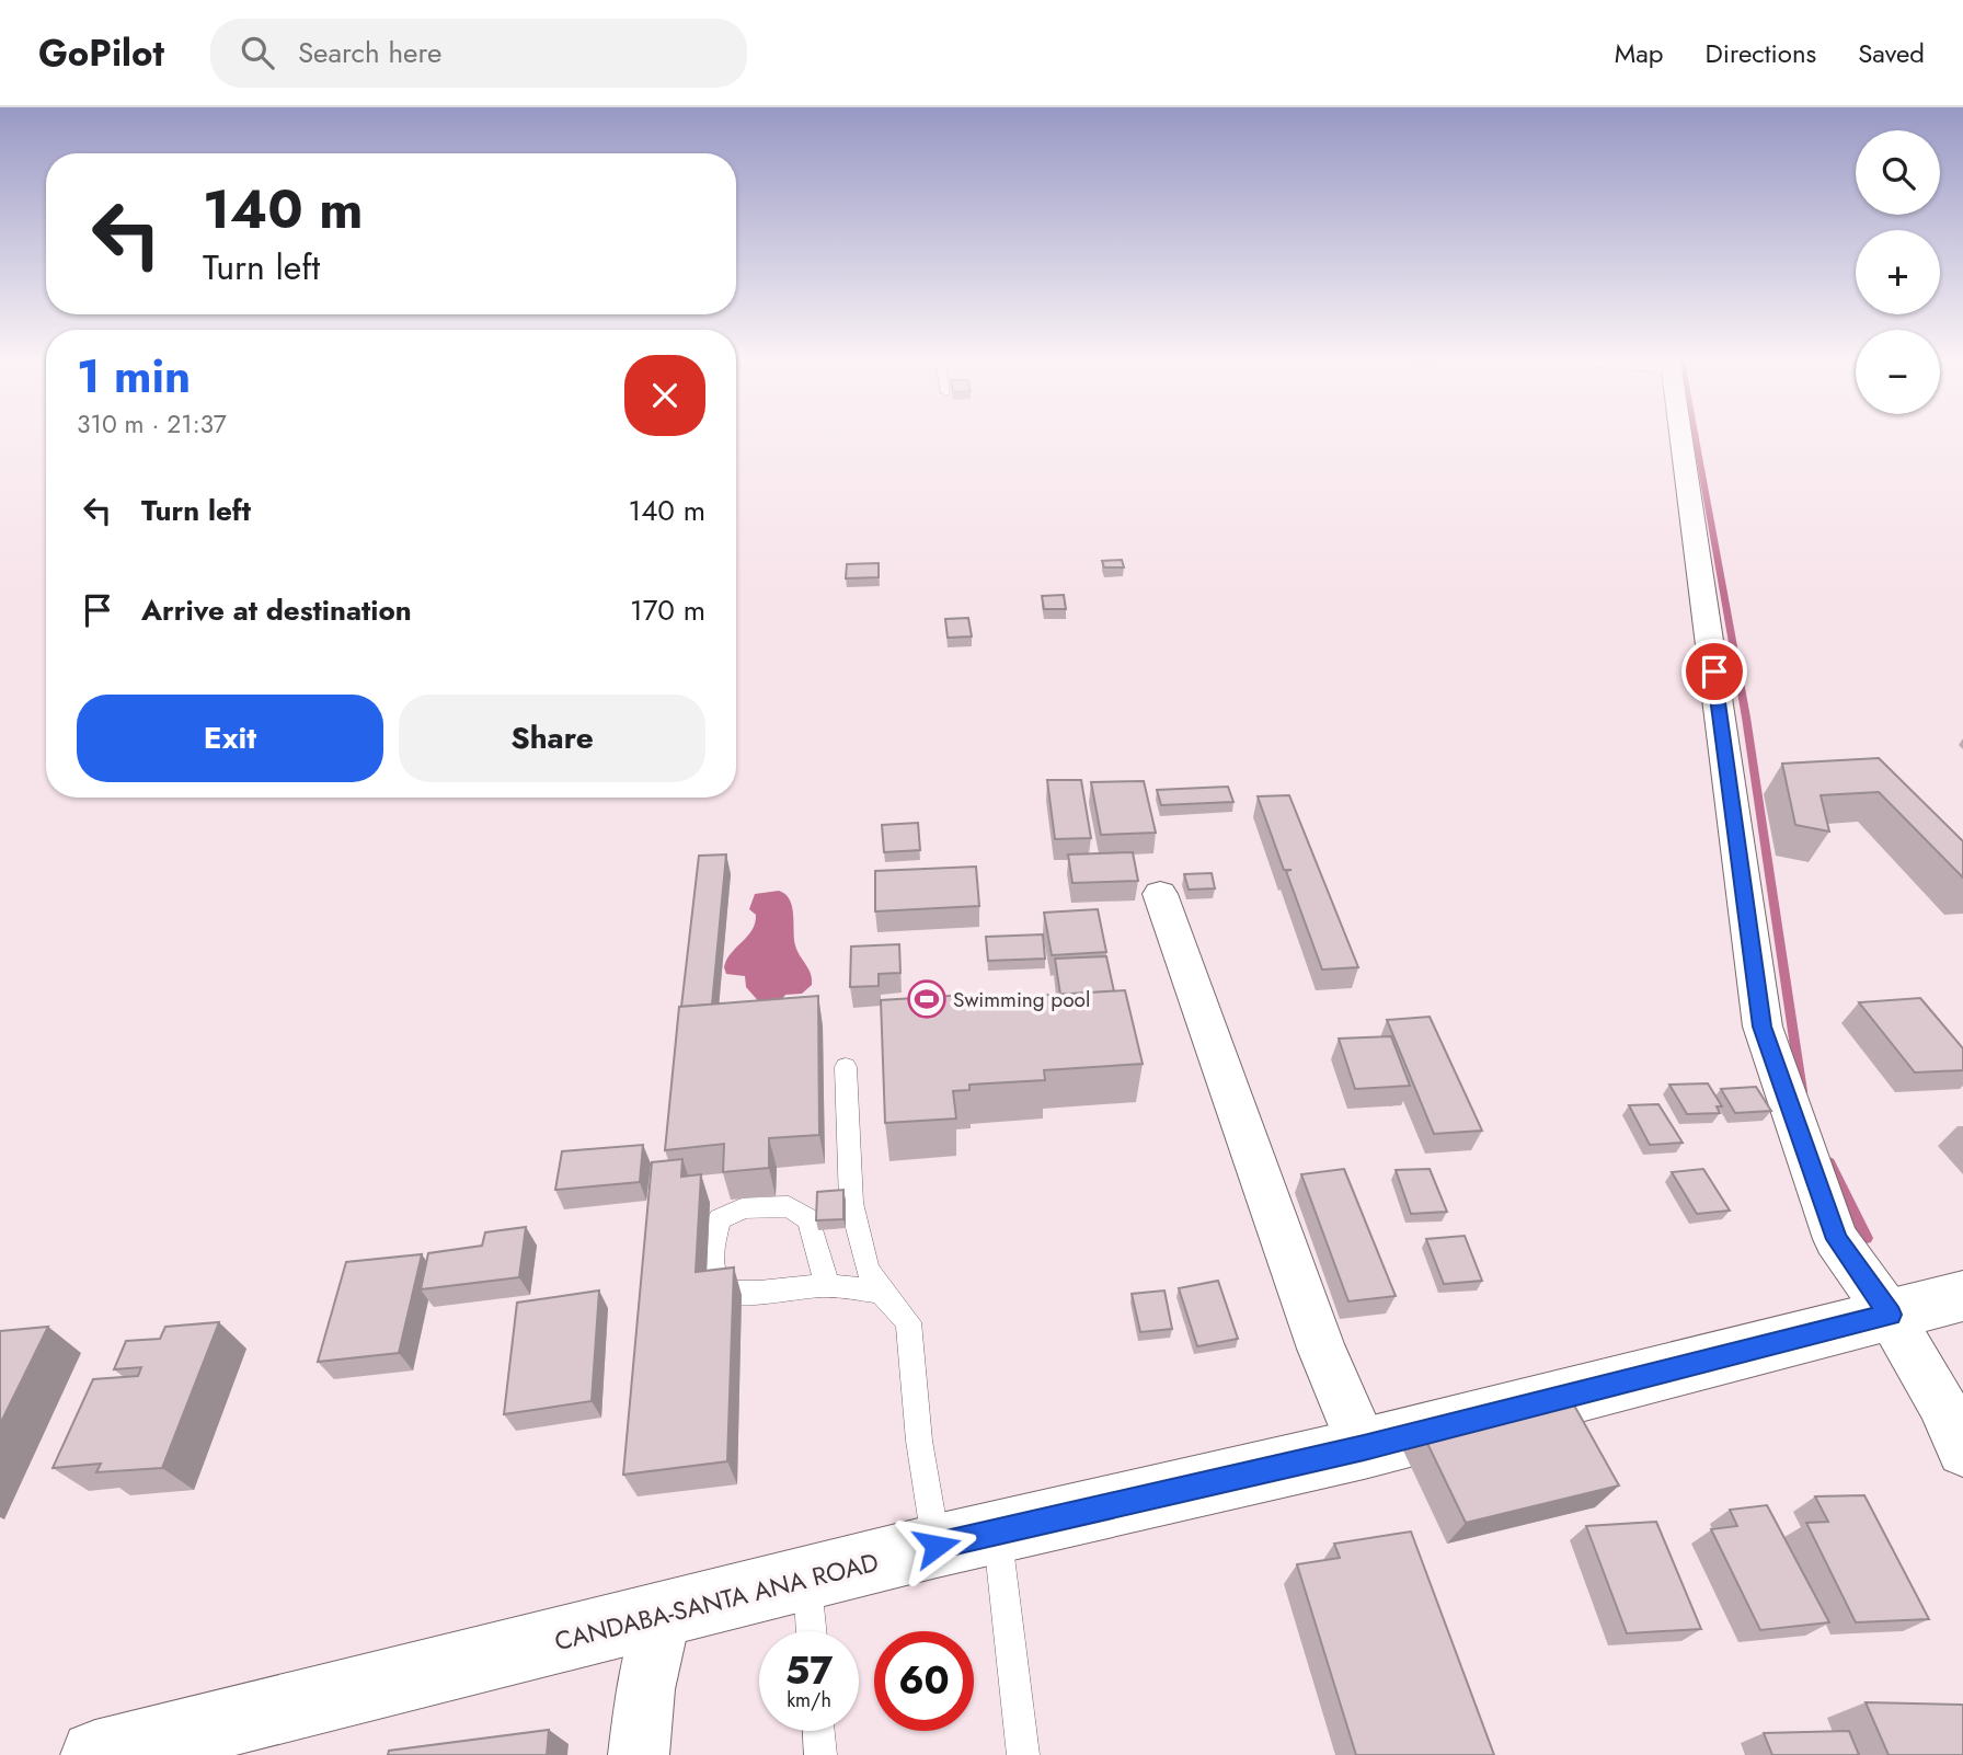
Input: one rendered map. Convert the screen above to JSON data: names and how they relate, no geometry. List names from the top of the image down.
{
  "streets": {
    "main road": ["CANDABA-SANTA ANA ROAD"]
  },
  "places": {
    "sports": ["Swimming pool"]
  },
  "page": {
    "header": "GoPilot",
    "search": "Search here",
    "nav": ["Map", "Directions", "Saved"],
    "map_buttons": ["+", "−"],
    "turn": ["140 m", "Turn left"],
    "heading": ["1 min", "310 m · 21:37"],
    "list": [
      {
        "name": "Turn left",
        "value": "140 m"
      },
      {
        "name": "Arrive at destination",
        "value": "170 m"
      }
    ],
    "buttons": ["Exit", "Share"],
    "speed": "57 km/h",
    "limit": "60"
  }
}
